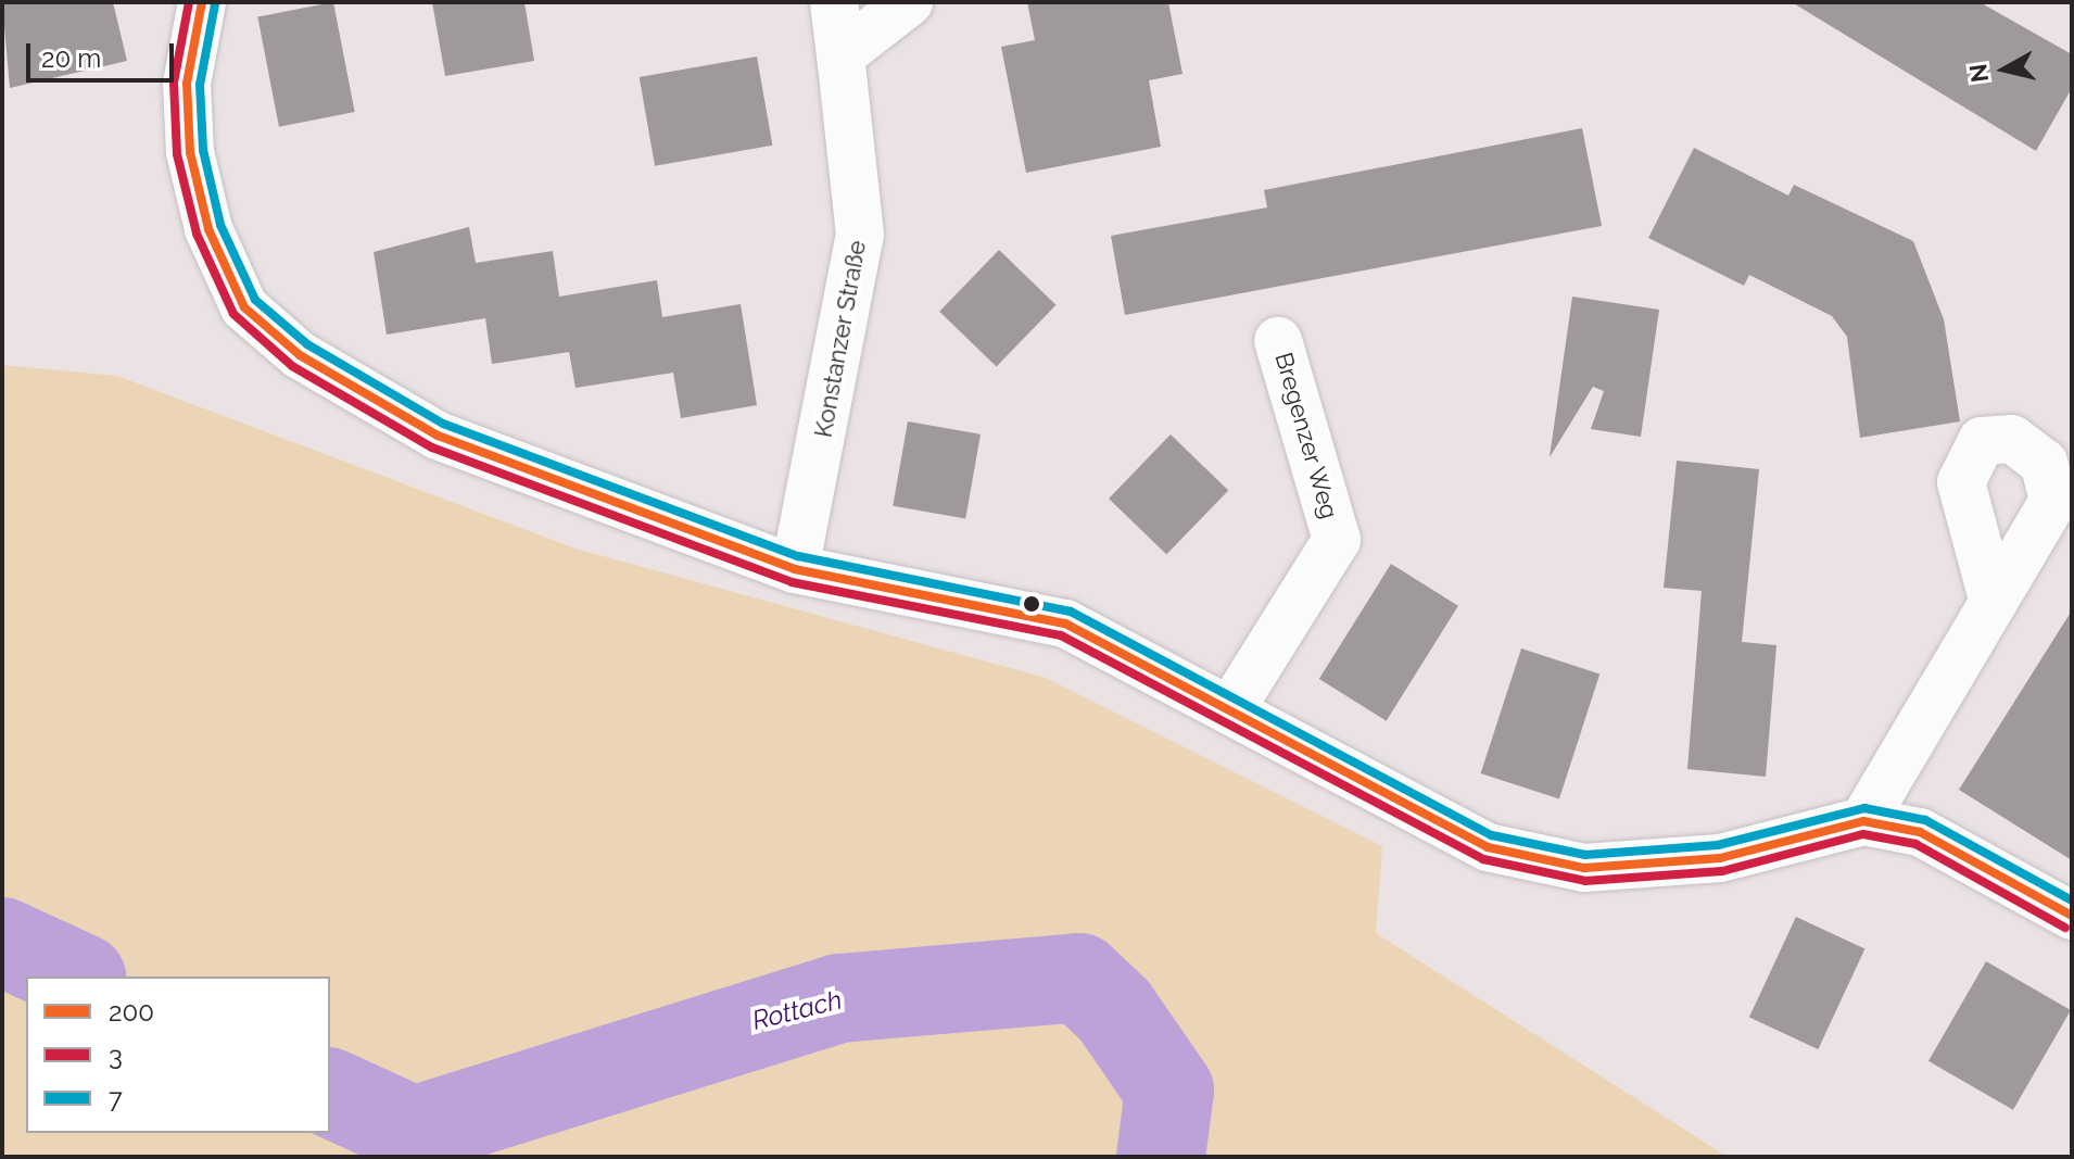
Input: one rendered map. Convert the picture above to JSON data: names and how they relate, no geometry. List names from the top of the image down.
{
  "streets": {
    "street": ["Konstanzer Straße", "Bregenzer Weg"]
  },
  "water": ["Rottach"],
  "lines": ["transit line 200", "transit line 3", "transit line 7"],
  "legend": ["200", "3", "7"],
  "scale_bar": "20 m",
  "north": "left"
}
